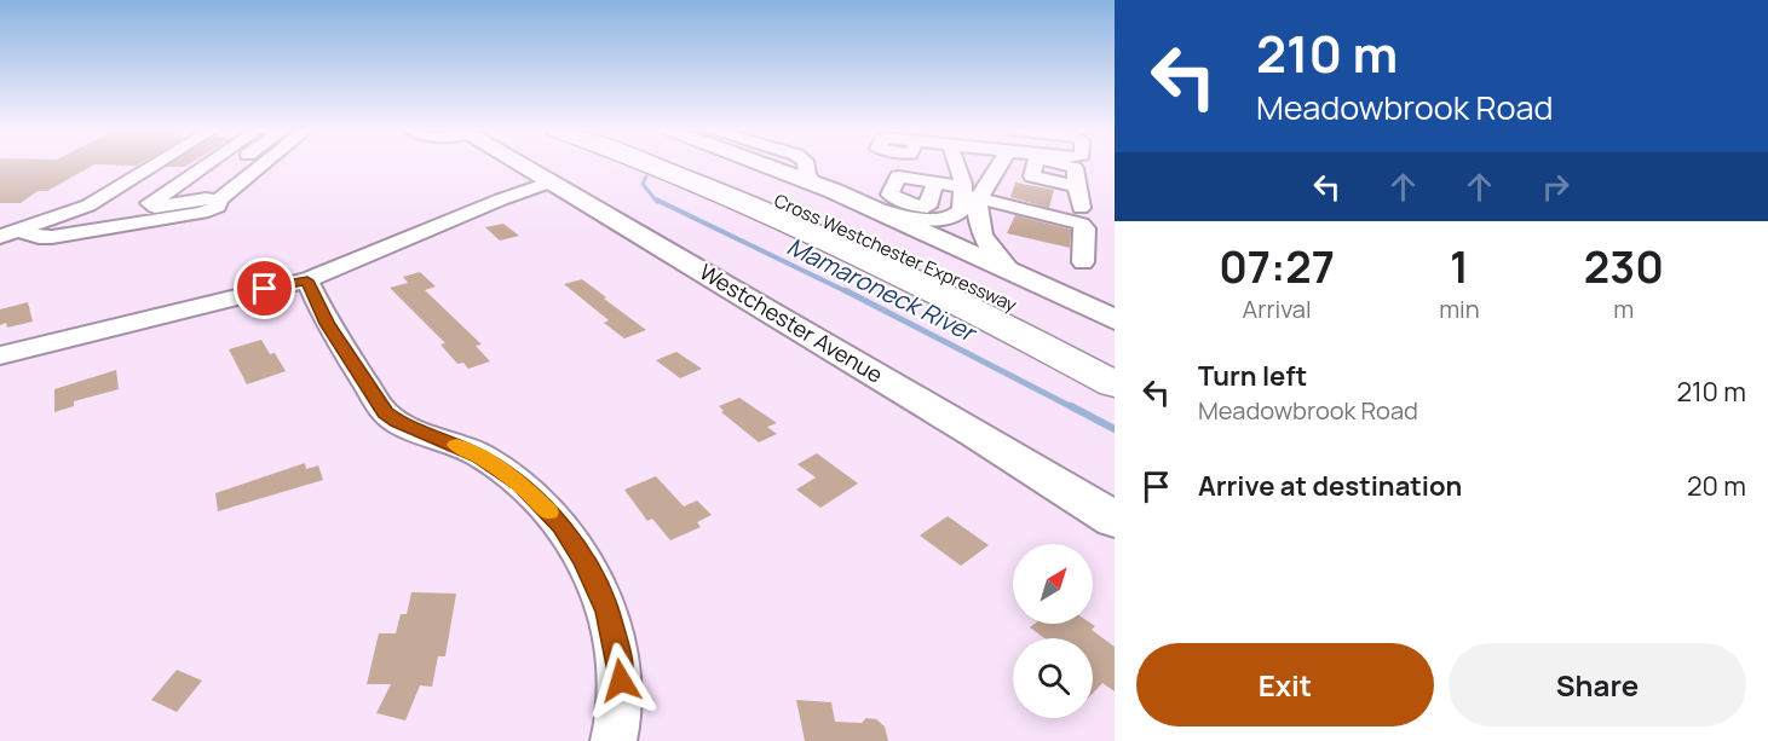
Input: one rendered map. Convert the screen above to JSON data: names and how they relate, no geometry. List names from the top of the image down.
{
  "streets": {
    "highway": ["Cross Westchester Expressway"],
    "main road": ["Westchester Avenue"]
  },
  "water": ["Mamaroneck River"],
  "north": "top right",
  "page": {
    "turn": ["210 m", "Meadowbrook Road"],
    "eta": [
      "07:27",
      "Arrival",
      "1",
      "min",
      "230",
      "m"
    ],
    "list": [
      {
        "name": "Turn left",
        "note": "Meadowbrook Road",
        "value": "210 m"
      },
      {
        "name": "Arrive at destination",
        "value": "20 m"
      }
    ],
    "buttons": ["Exit", "Share"]
  }
}
